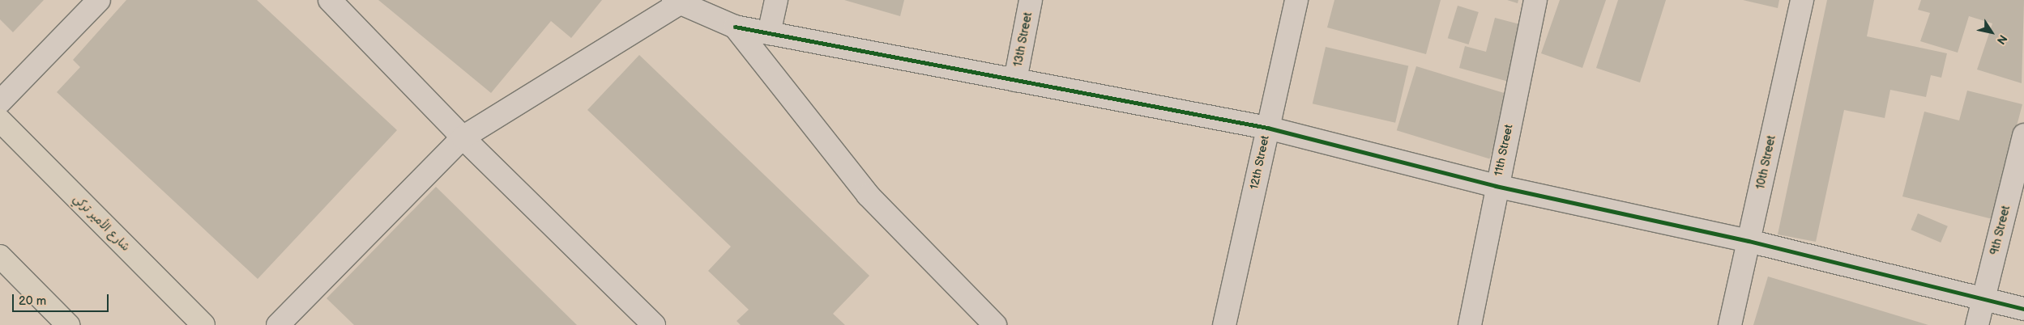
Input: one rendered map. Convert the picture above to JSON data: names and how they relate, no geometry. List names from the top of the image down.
{
  "streets": {
    "main road": ["شارع الأمير تركي"],
    "street": [
      "13th Street",
      "11th Street",
      "12th Street",
      "10th Street",
      "9th Street"
    ]
  },
  "scale_bar": "20 m",
  "north": "bottom right"
}
